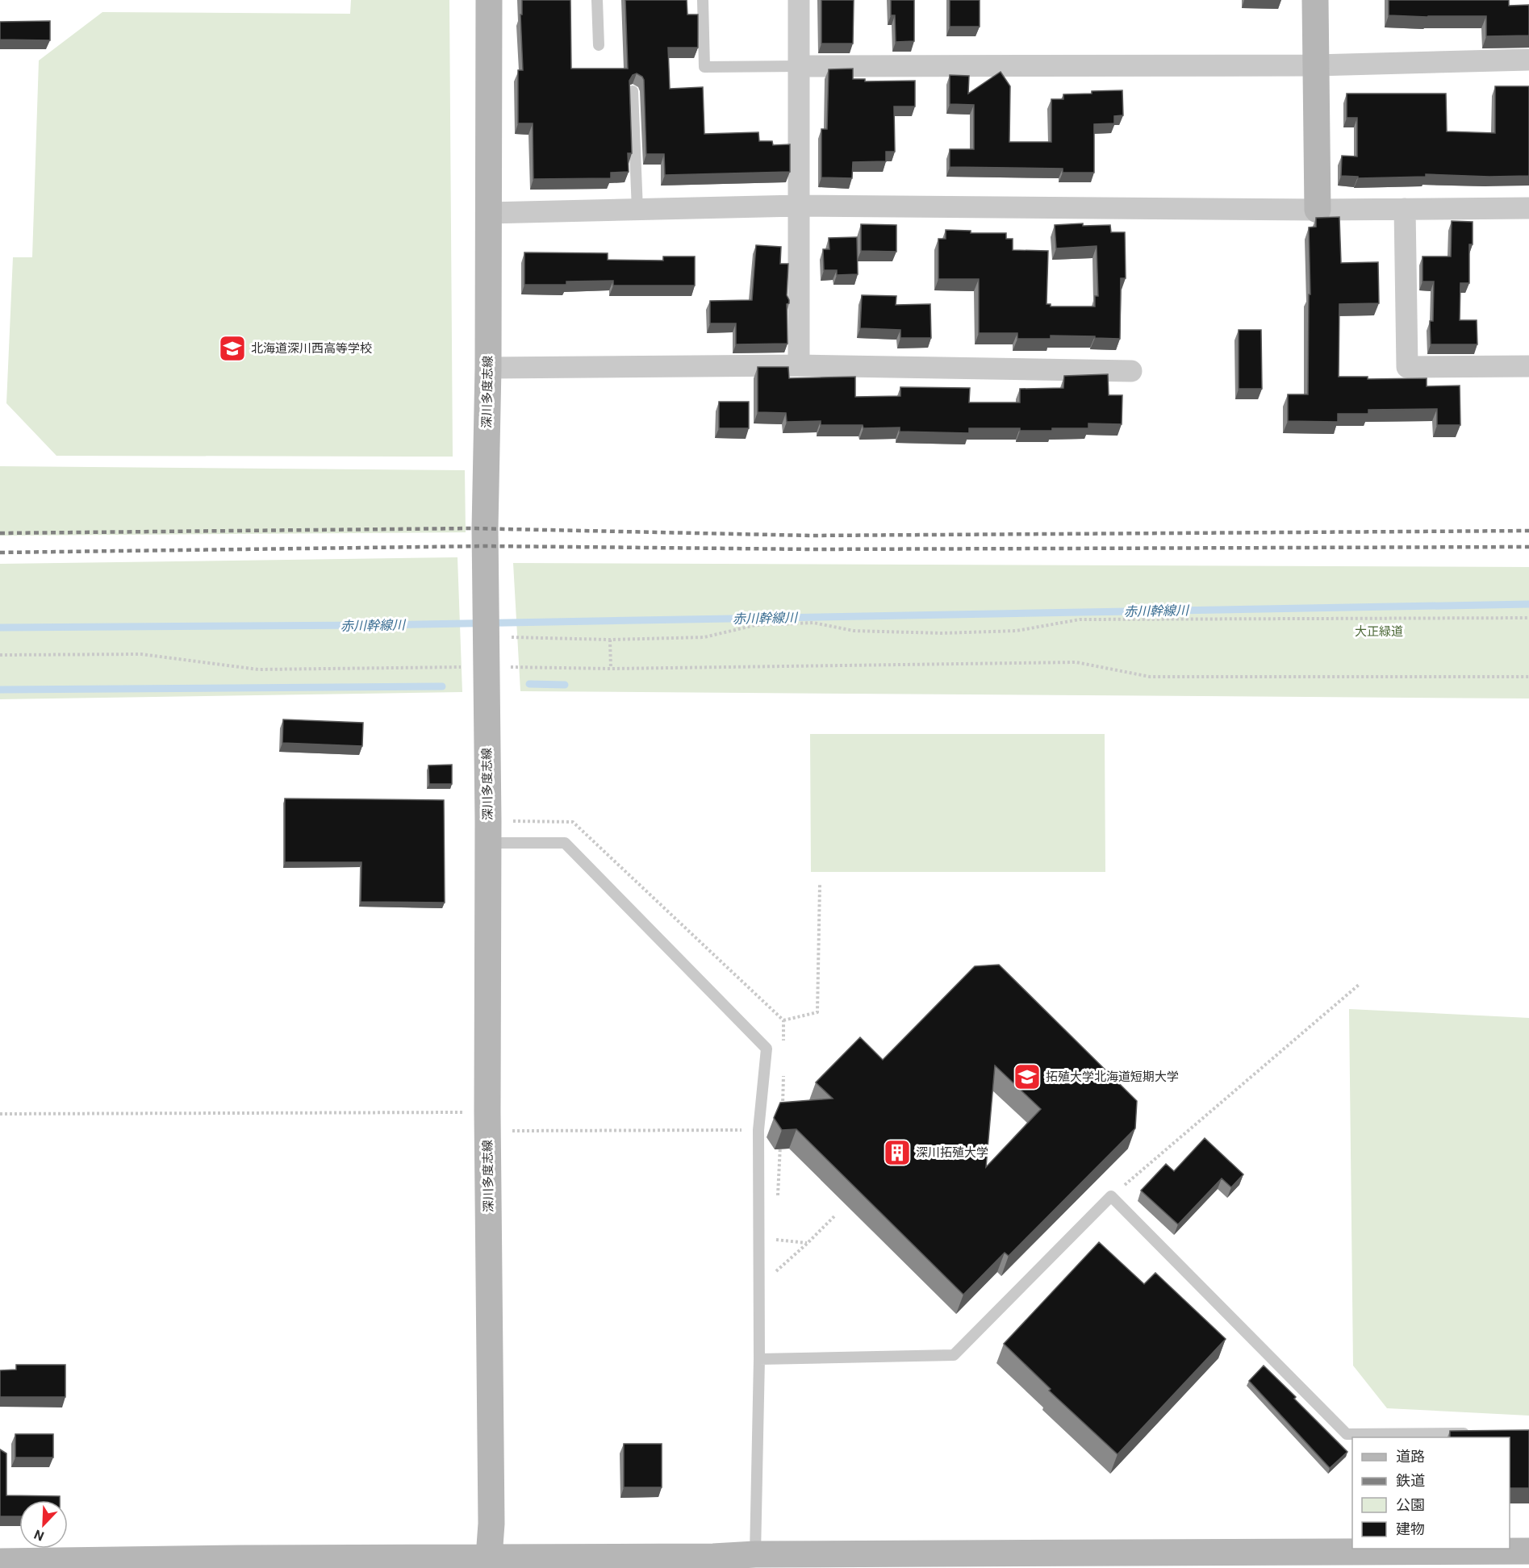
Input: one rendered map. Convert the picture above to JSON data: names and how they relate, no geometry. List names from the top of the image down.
{
  "streets": {
    "street": ["深川多度志線"]
  },
  "water": ["赤川幹線川"],
  "parks": ["大正緑道"],
  "places": {
    "school or university": ["北海道深川西高等学校", "拓殖大学北海道短期大学"],
    "building": ["深川拓殖大学"]
  },
  "legend": [
    "道路",
    "鉄道",
    "公園",
    "建物"
  ],
  "north": "bottom left"
}
